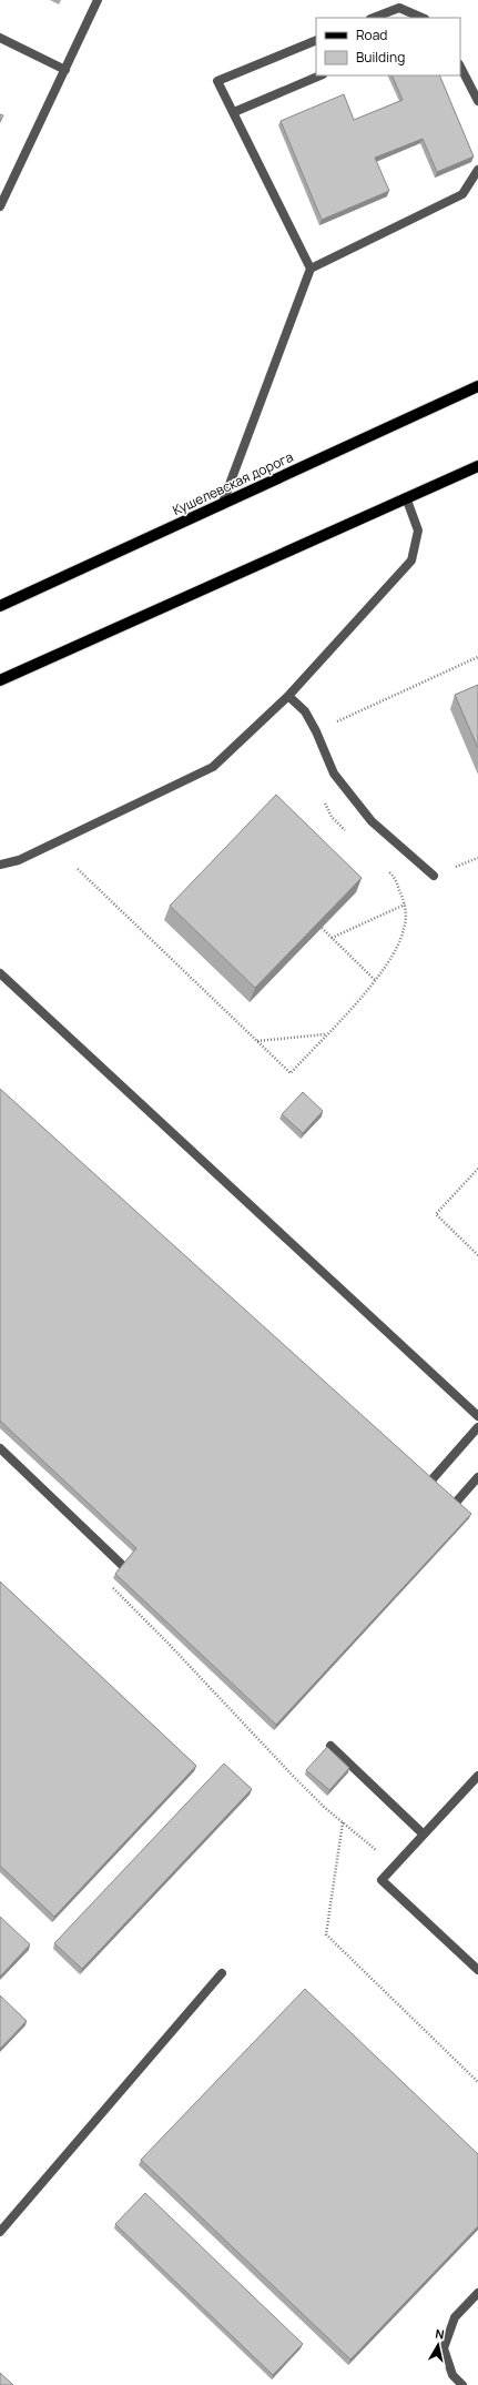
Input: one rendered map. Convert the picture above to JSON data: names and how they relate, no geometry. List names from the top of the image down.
{
  "streets": {
    "main road": ["Кушелевская дорога"]
  },
  "legend": ["Road", "Building"],
  "north": "top"
}
